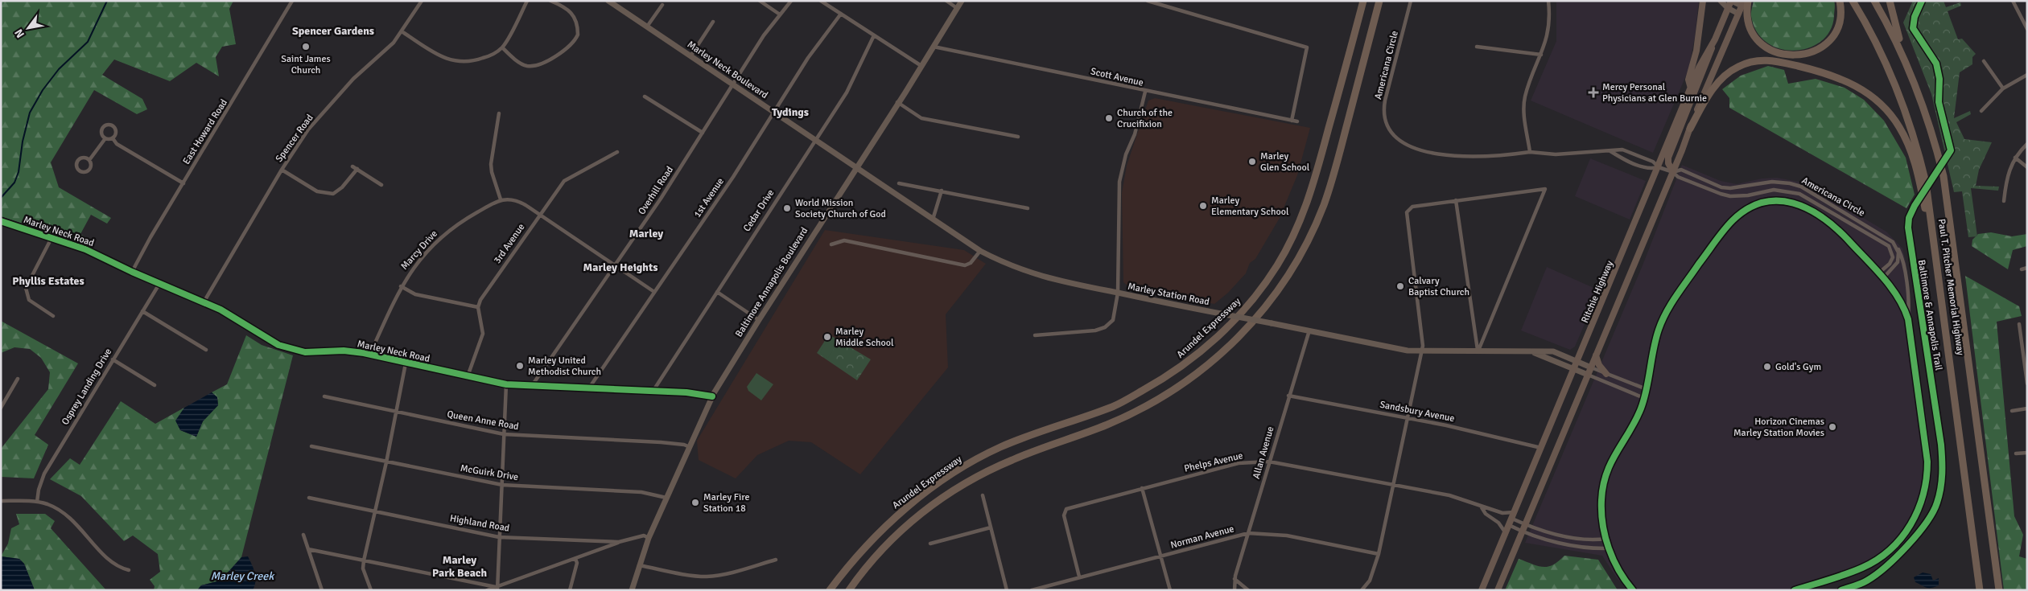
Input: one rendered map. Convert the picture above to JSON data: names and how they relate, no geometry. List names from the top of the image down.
{
  "streets": {
    "highway": ["Paul T. Pitcher Memorial Highway", "Arundel Expressway"],
    "main road": [
      "Marley Neck Boulevard",
      "Baltimore Annapolis Boulevard",
      "Ritchie Highway",
      "Marley Station Road"
    ],
    "street": [
      "Americana Circle",
      "Scott Avenue",
      "East Howard Road",
      "Spencer Road",
      "Overhill Road",
      "1st Avenue",
      "Cedar Drive",
      "Marley Neck Road",
      "3rd Avenue",
      "Marcy Drive",
      "Osprey Landing Drive",
      "Sandsbury Avenue",
      "Queen Anne Road",
      "Allan Avenue",
      "Phelps Avenue",
      "McGuirk Drive",
      "Highland Road",
      "Norman Avenue"
    ],
    "cycle path": ["Baltimore & Annapolis Trail"]
  },
  "crossings": [
    ["Americana Circle", "Ritchie Highway"],
    ["Marley Neck Boulevard", "Overhill Road"],
    ["Marley Neck Boulevard", "1st Avenue"],
    ["Marley Neck Boulevard", "Cedar Drive"],
    ["Marley Neck Boulevard", "Baltimore Annapolis Boulevard"],
    ["Marley Neck Boulevard", "Marley Station Road"],
    ["Scott Avenue", "Baltimore Annapolis Boulevard"],
    ["East Howard Road", "Marley Neck Road"],
    ["Spencer Road", "Marley Neck Road"],
    ["Overhill Road", "Marley Neck Road"],
    ["1st Avenue", "Marley Neck Road"],
    ["Cedar Drive", "Marley Neck Road"],
    ["Marley Neck Road", "Marcy Drive"],
    ["Marley Neck Road", "Baltimore Annapolis Boulevard"],
    ["Marley Neck Road", "Osprey Landing Drive"],
    ["Baltimore Annapolis Boulevard", "Marley Station Road"],
    ["Baltimore Annapolis Boulevard", "Queen Anne Road"],
    ["Baltimore Annapolis Boulevard", "McGuirk Drive"],
    ["Baltimore Annapolis Boulevard", "Highland Road"],
    ["Ritchie Highway", "Marley Station Road"],
    ["Ritchie Highway", "Sandsbury Avenue"],
    ["Ritchie Highway", "Phelps Avenue"],
    ["Marley Station Road", "Allan Avenue"],
    ["Sandsbury Avenue", "Allan Avenue"],
    ["Allan Avenue", "Phelps Avenue"],
    ["Allan Avenue", "Norman Avenue"],
    ["Phelps Avenue", "Norman Avenue"]
  ],
  "districts": [
    "Spencer Gardens",
    "Tydings",
    "Marley",
    "Marley Heights",
    "Phyllis Estates",
    "Marley Park Beach"
  ],
  "water": ["Marley Creek"],
  "places": {
    "other": [
      "Saint James Church",
      "Church of the Crucifixion",
      "Marley Glen School",
      "Marley Elementary School",
      "World Mission Society Church of God",
      "Calvary Baptist Church",
      "Marley Middle School",
      "Marley United Methodist Church",
      "Gold's Gym",
      "Horizon Cinemas Marley Station Movies",
      "Marley Fire Station 18"
    ],
    "health": ["Mercy Personal Physicians at Glen Burnie"]
  },
  "north": "bottom left"
}
